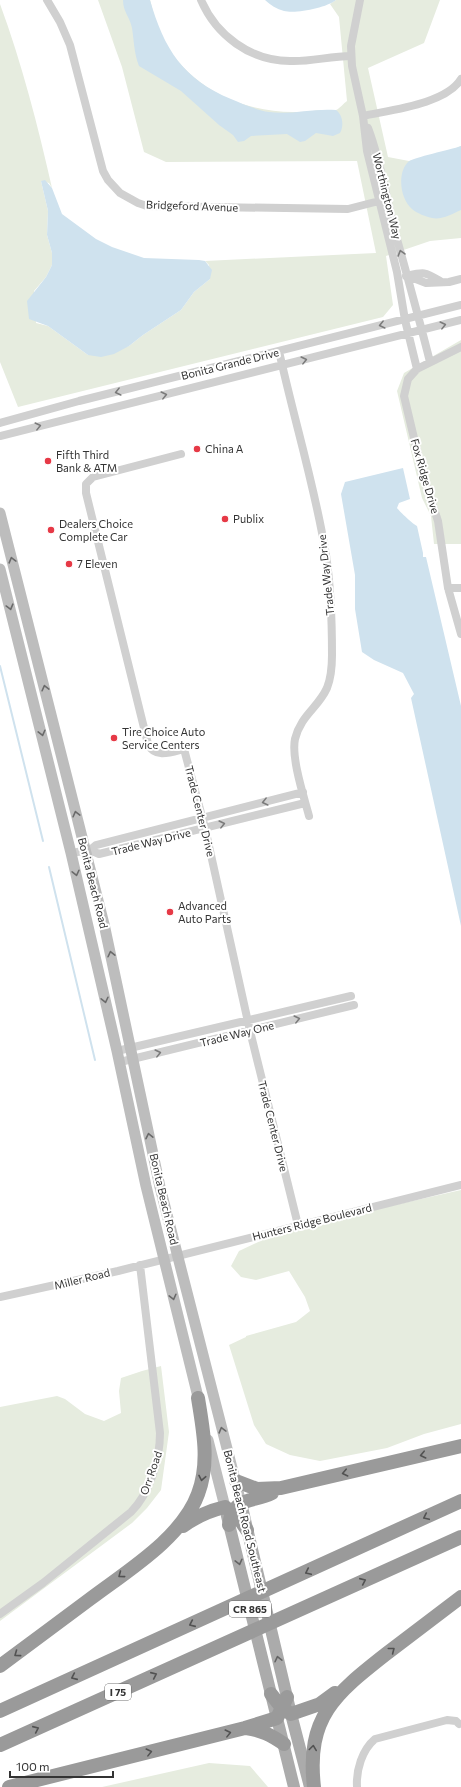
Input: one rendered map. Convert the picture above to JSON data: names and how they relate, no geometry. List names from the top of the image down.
{
  "streets": {
    "highway": ["I 75"],
    "main road": ["Bonita Beach Road Southeast", "CR 865"],
    "street": [
      "Worthington Way",
      "Bridgeford Avenue",
      "Bonita Grande Drive",
      "Fox Ridge Drive",
      "Trade Way Drive",
      "Trade Center Drive",
      "Bonita Beach Road",
      "Trade Way One",
      "Hunters Ridge Boulevard",
      "Miller Road",
      "Orr Road"
    ]
  },
  "crossings": [
    ["Worthington Way", "Bridgeford Avenue"],
    ["Worthington Way", "Bonita Grande Drive"],
    ["Worthington Way", "Fox Ridge Drive"],
    ["Bonita Grande Drive", "Trade Way Drive"],
    ["Trade Way Drive", "Trade Center Drive"],
    ["Trade Way Drive", "Bonita Beach Road"],
    ["Trade Center Drive", "Trade Way One"],
    ["Trade Center Drive", "Hunters Ridge Boulevard"],
    ["Bonita Beach Road", "Trade Way One"],
    ["Bonita Beach Road", "Hunters Ridge Boulevard"],
    ["Bonita Beach Road", "Miller Road"],
    ["Bonita Beach Road", "Bonita Beach Road Southeast"],
    ["Hunters Ridge Boulevard", "Miller Road"],
    ["Hunters Ridge Boulevard", "Bonita Beach Road Southeast"],
    ["Miller Road", "Orr Road"],
    ["Miller Road", "Bonita Beach Road Southeast"]
  ],
  "places": [
    "China A",
    "Fifth Third Bank & ATM",
    "Publix",
    "Dealers Choice Complete Car",
    "7 Eleven",
    "Tire Choice Auto Service Centers",
    "Advanced Auto Parts"
  ],
  "scale_bar": "100 m"
}
